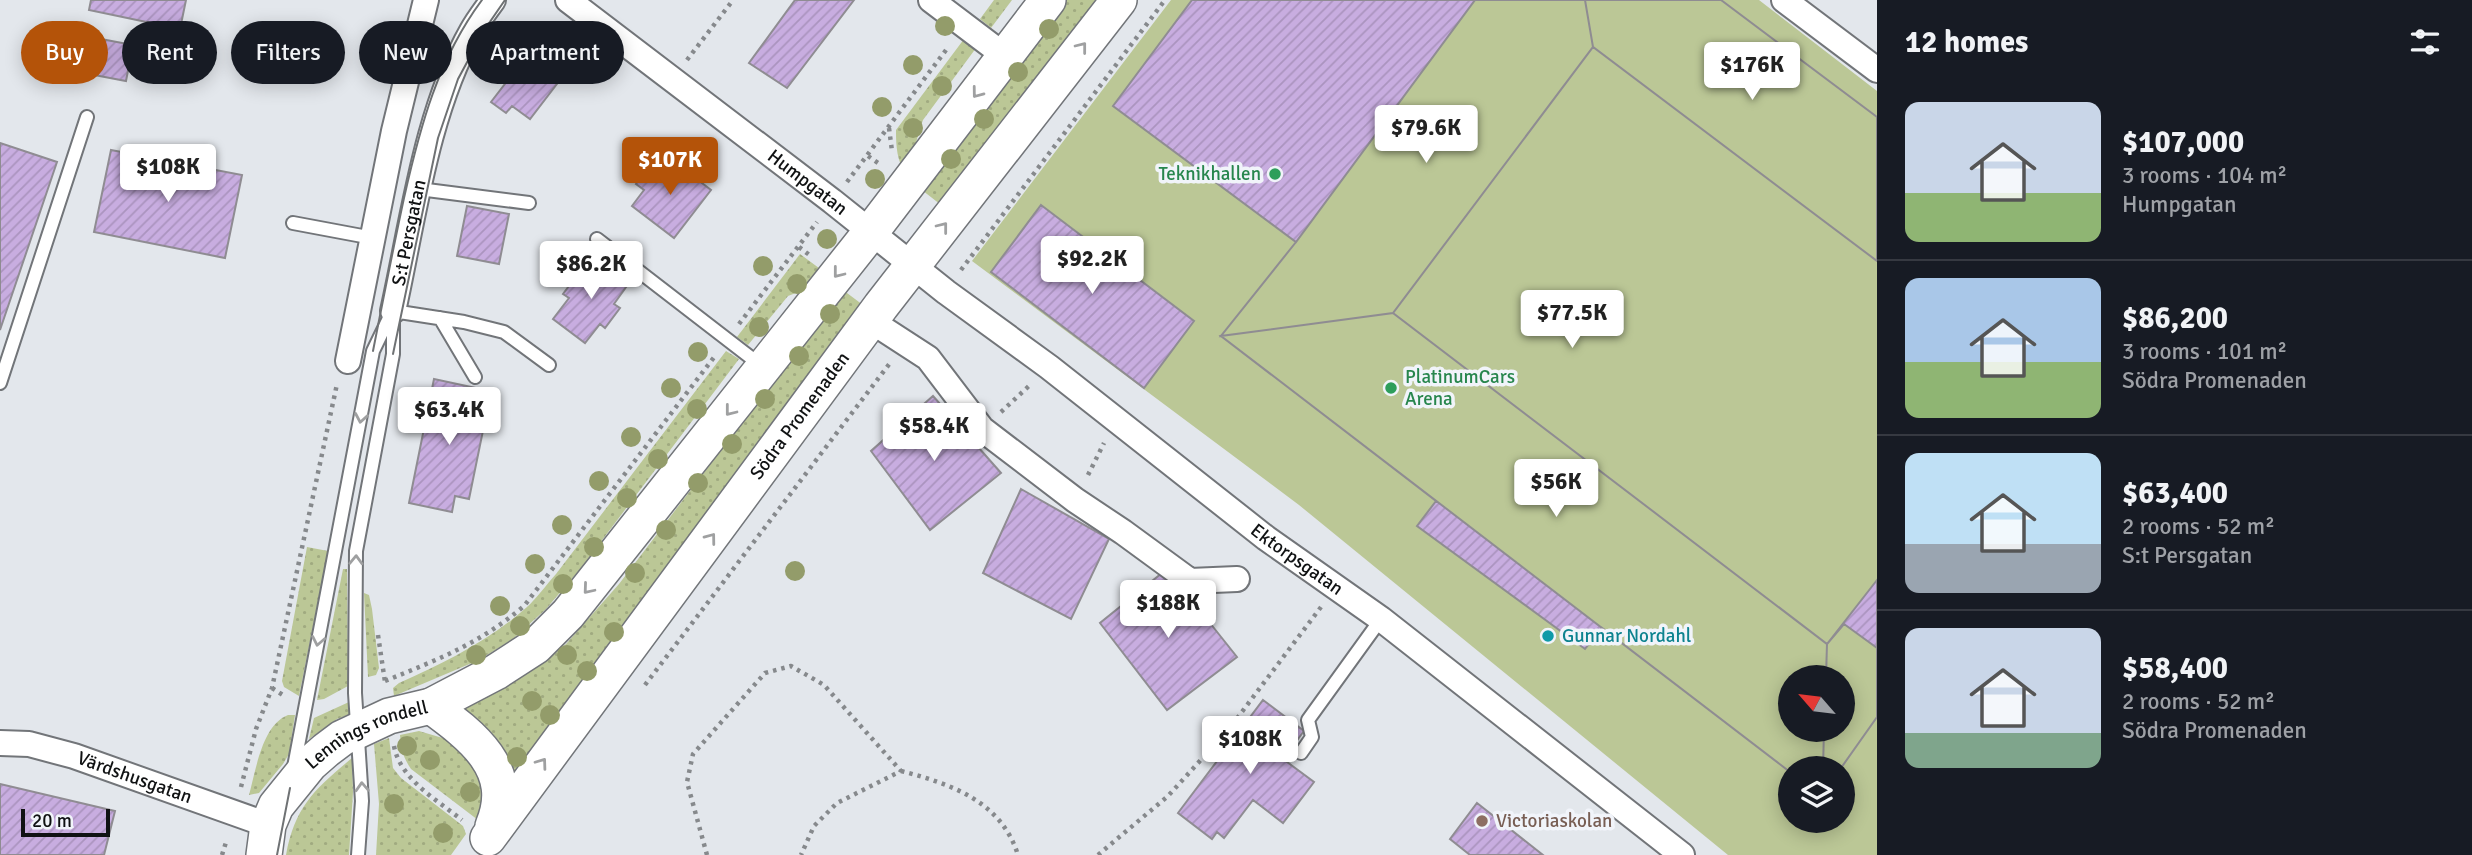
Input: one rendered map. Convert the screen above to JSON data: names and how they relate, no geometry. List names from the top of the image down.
{
  "streets": {
    "main road": ["Södra Promenaden", "Lennings rondell"],
    "street": [
      "Humpgatan",
      "S:t Persgatan",
      "Ektorpsgatan",
      "Värdshusgatan"
    ]
  },
  "crossings": [
    ["Humpgatan", "Södra Promenaden"],
    ["Humpgatan", "Ektorpsgatan"],
    ["Södra Promenaden", "Ektorpsgatan"],
    ["Södra Promenaden", "Lennings rondell"],
    ["Lennings rondell", "Värdshusgatan"]
  ],
  "places": [
    "Teknikhallen",
    "PlatinumCars Arena",
    "Gunnar Nordahl",
    "Victoriaskolan"
  ],
  "scale_bar": "20 m",
  "north": "top left",
  "page": {
    "heading": "12 homes",
    "chip": [
      "Buy",
      "Rent",
      "Filters",
      "New",
      "Apartment"
    ],
    "price": [
      "$176K",
      "$79.6K",
      "$107K",
      "$108K",
      "$92.2K",
      "$86.2K",
      "$77.5K",
      "$63.4K",
      "$58.4K",
      "$56K",
      "$188K",
      "$108K"
    ],
    "list": [
      {
        "name": "$107,000",
        "note": "3 rooms · 104 m² · Humpgatan"
      },
      {
        "name": "$86,200",
        "note": "3 rooms · 101 m² · Södra Promenaden"
      },
      {
        "name": "$63,400",
        "note": "2 rooms · 52 m² · S:t Persgatan"
      },
      {
        "name": "$58,400",
        "note": "2 rooms · 52 m² · Södra Promenaden"
      }
    ],
    "scale": "20 m"
  }
}
